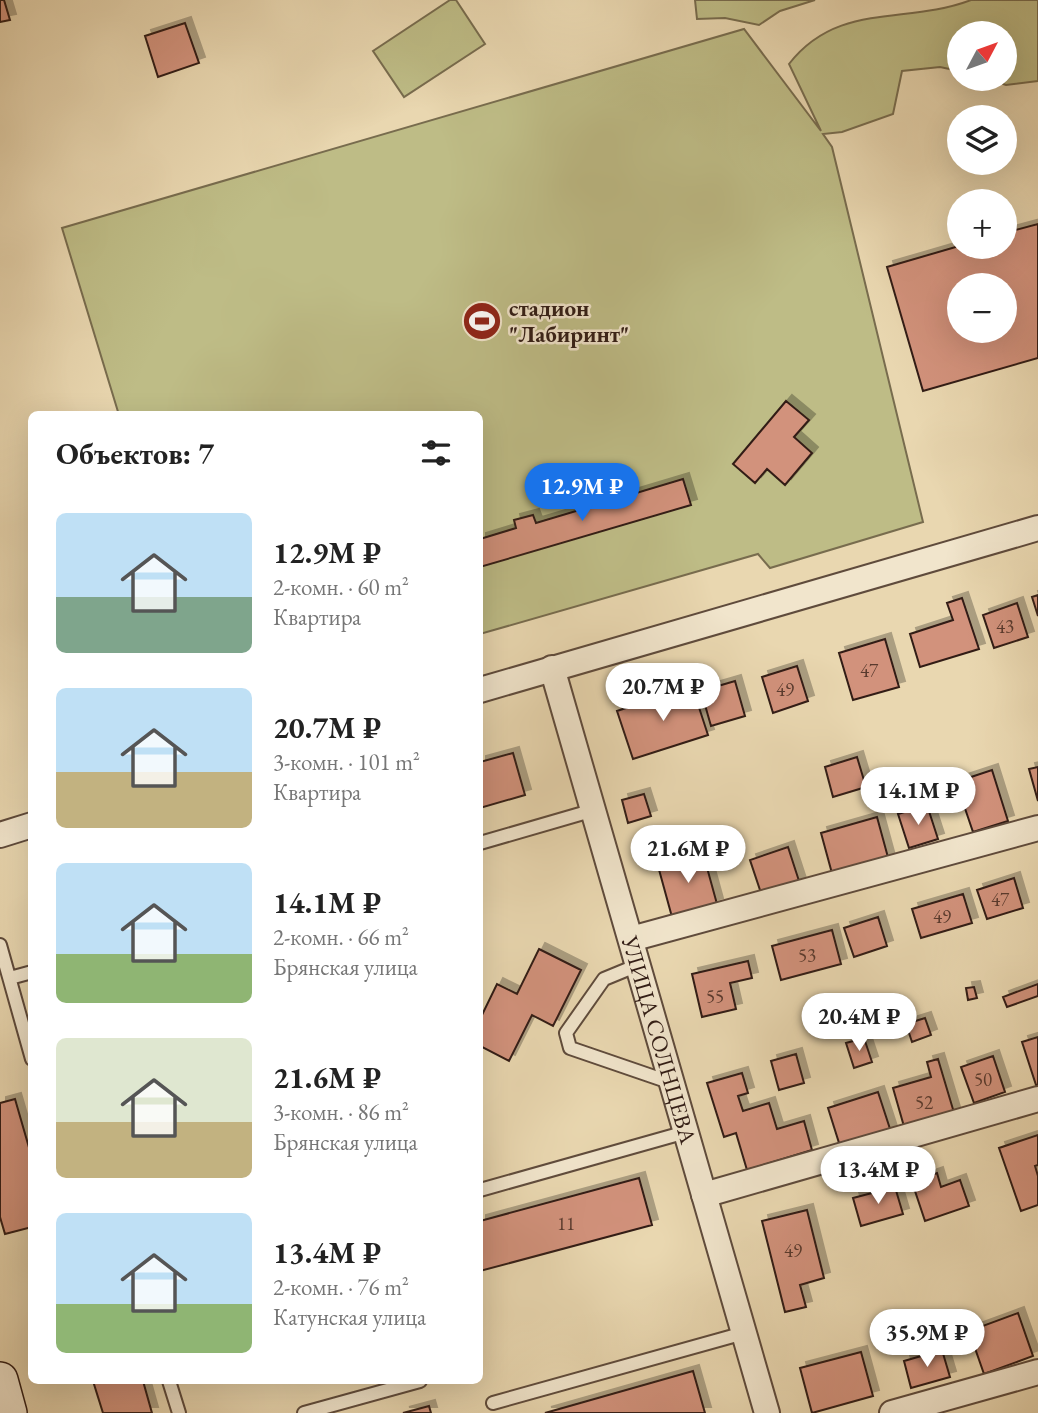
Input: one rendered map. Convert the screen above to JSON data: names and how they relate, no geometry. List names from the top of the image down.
{
  "streets": {
    "street": ["УЛИЦА СОЛНЦЕВА"]
  },
  "places": {
    "sports": ["стадион \"Лабиринт\""]
  },
  "house_numbers": [
    "43",
    "47",
    "49",
    "47",
    "49",
    "53",
    "55",
    "50",
    "52",
    "11",
    "49"
  ],
  "north": "top right",
  "page": {
    "map_buttons": ["+", "−"],
    "heading": "Объектов: 7",
    "price": [
      "12.9M ₽",
      "20.7M ₽",
      "14.1M ₽",
      "21.6M ₽",
      "20.4M ₽",
      "13.4M ₽",
      "35.9M ₽"
    ],
    "list": [
      {
        "name": "12.9M ₽",
        "note": "2-комн. · 60 m² · Квартира"
      },
      {
        "name": "20.7M ₽",
        "note": "3-комн. · 101 m² · Квартира"
      },
      {
        "name": "14.1M ₽",
        "note": "2-комн. · 66 m² · Брянская улица"
      },
      {
        "name": "21.6M ₽",
        "note": "3-комн. · 86 m² · Брянская улица"
      },
      {
        "name": "13.4M ₽",
        "note": "2-комн. · 76 m² · Катунская улица"
      }
    ]
  }
}
